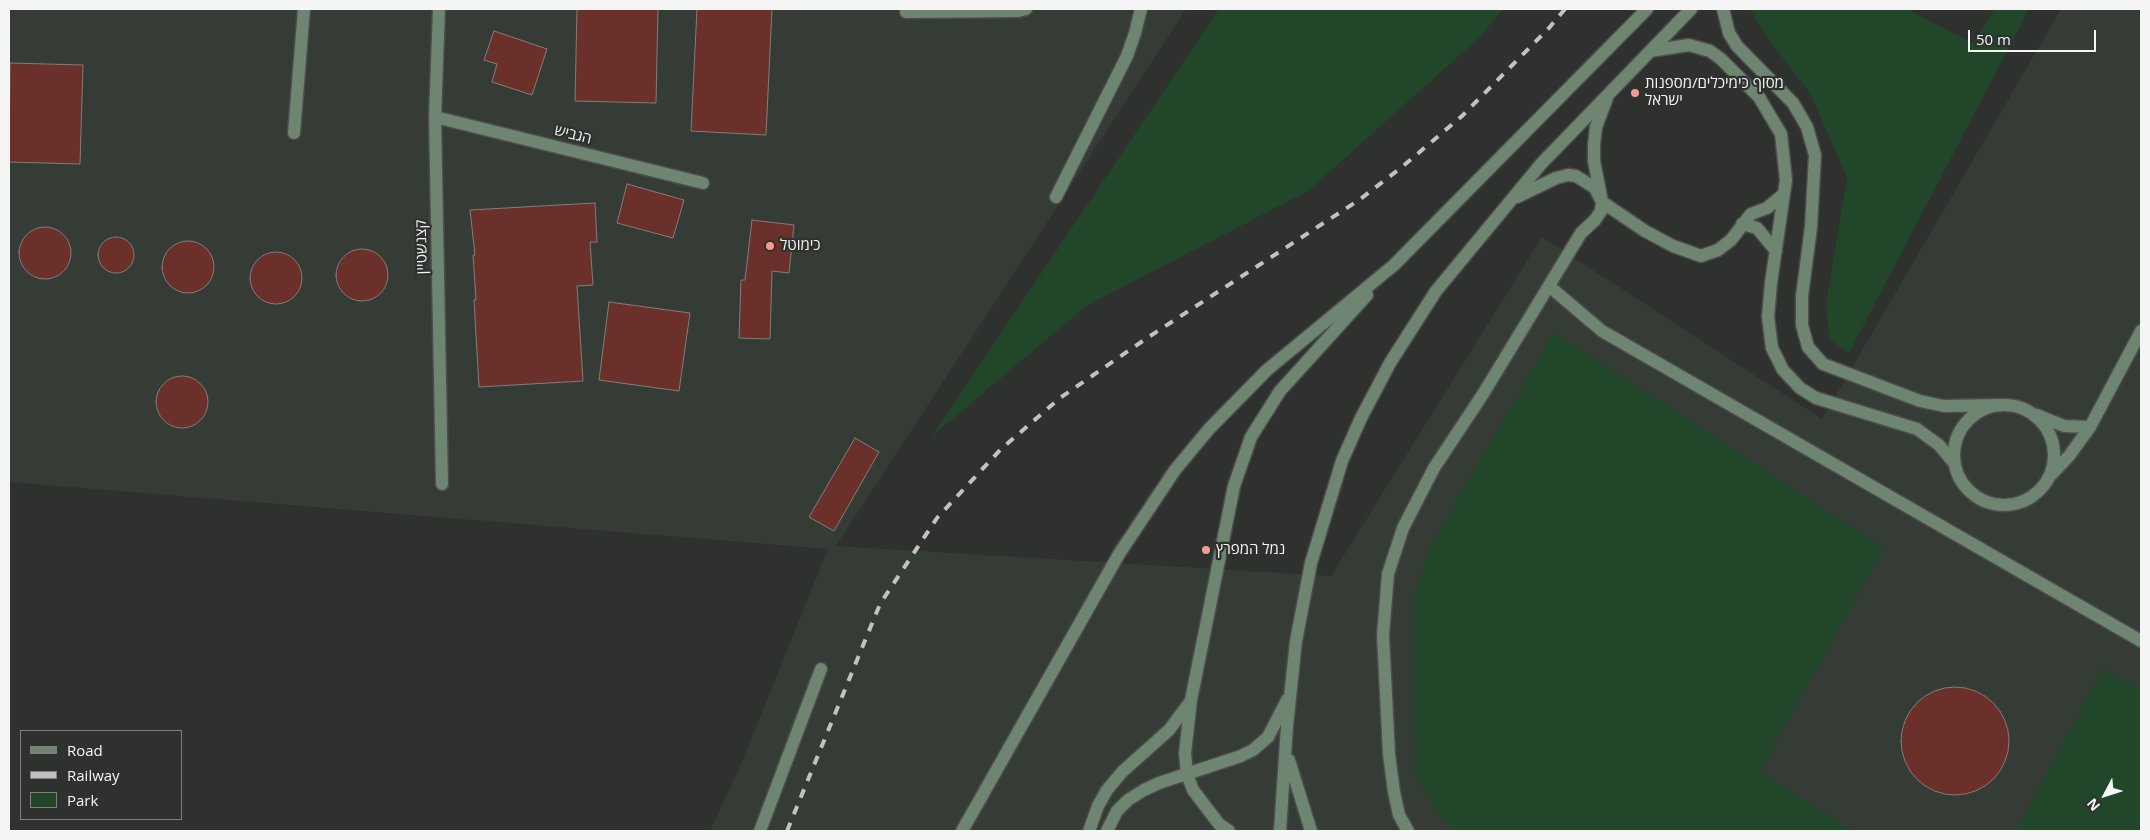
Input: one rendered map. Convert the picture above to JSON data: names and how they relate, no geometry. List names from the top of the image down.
{
  "streets": {
    "street": ["הגביש", "קצנשטיין"]
  },
  "crossings": [
    ["הגביש", "קצנשטיין"]
  ],
  "places": ["מסוף כימיכלים/מספנות ישראל", "כימוטל", "נמל המפרץ"],
  "legend": ["Road", "Railway", "Park"],
  "scale_bar": "50 m",
  "north": "bottom left"
}
